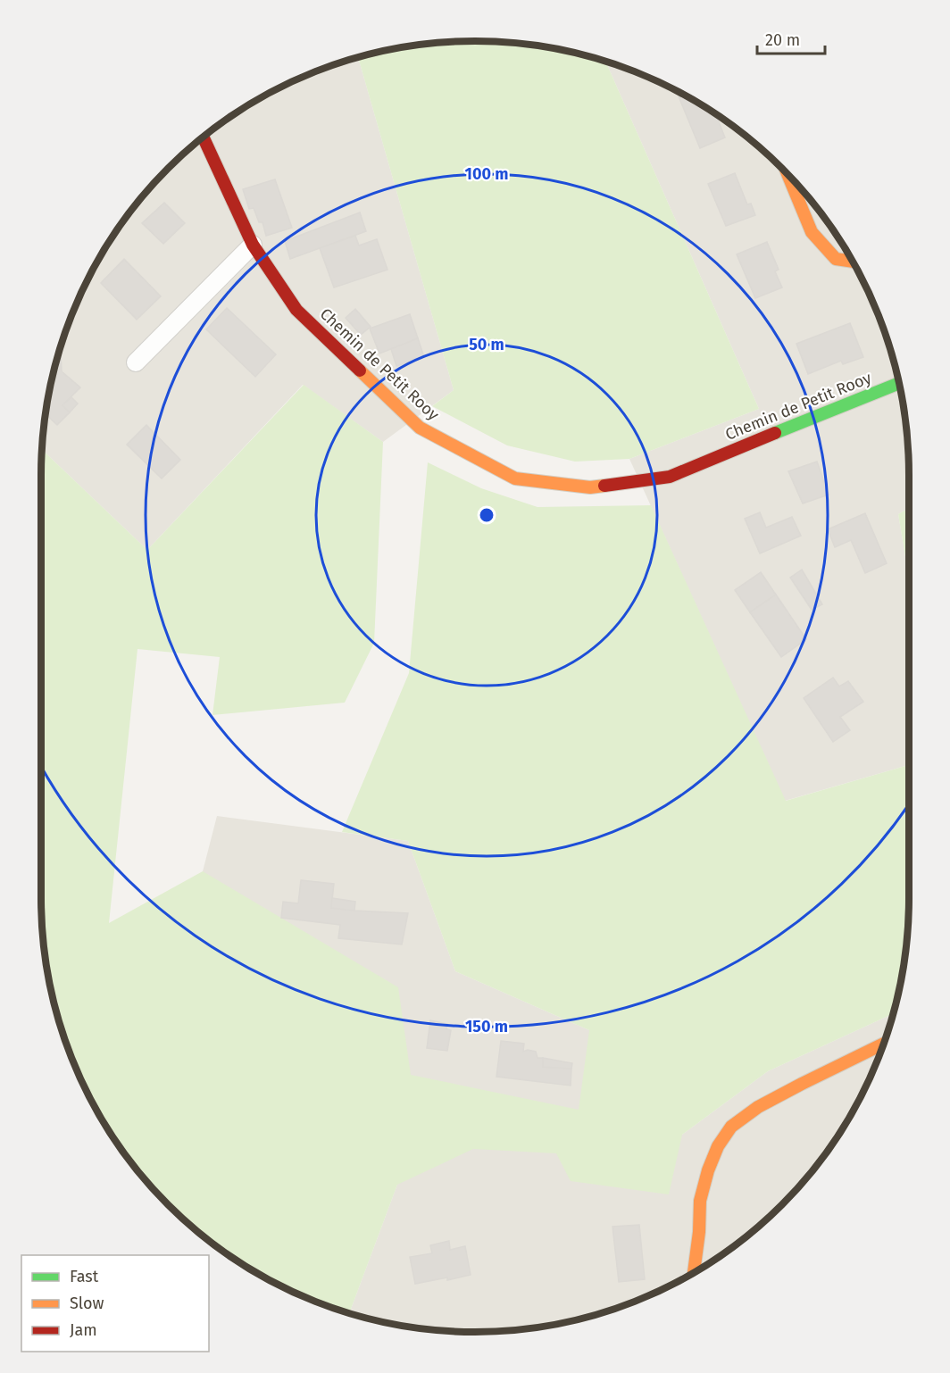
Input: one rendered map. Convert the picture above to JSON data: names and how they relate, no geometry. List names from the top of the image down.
{
  "streets": {
    "street": ["Chemin de Petit Rooy"]
  },
  "legend": ["Fast", "Slow", "Jam"],
  "scale_bar": "20 m",
  "rings": ["100 m", "50 m", "150 m"]
}
